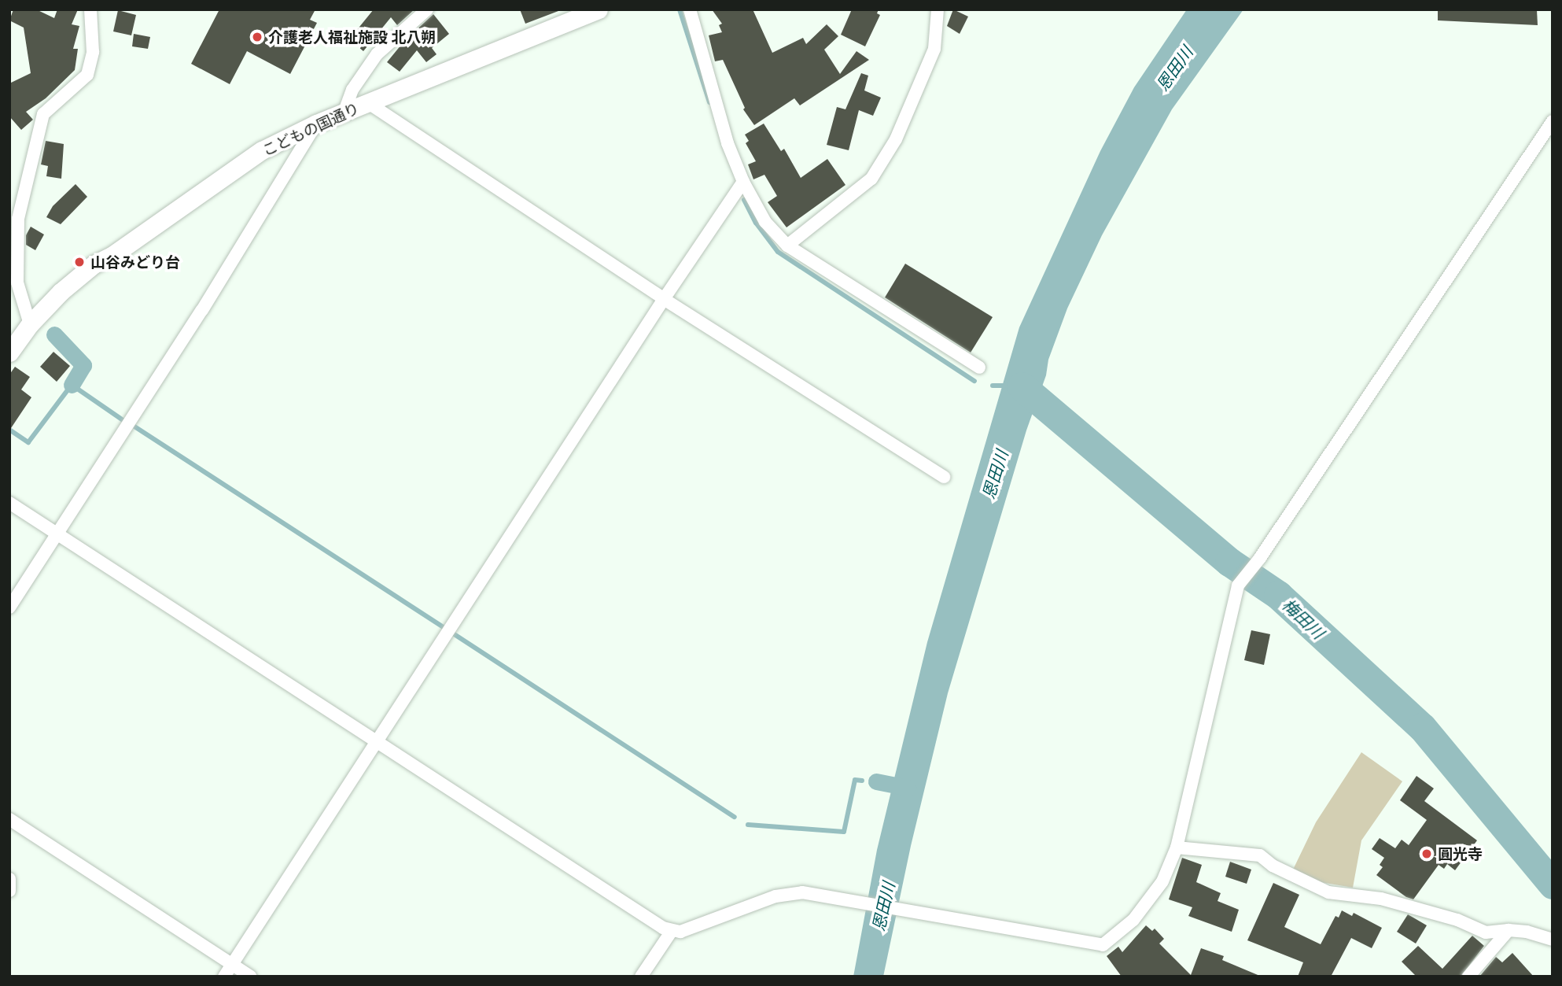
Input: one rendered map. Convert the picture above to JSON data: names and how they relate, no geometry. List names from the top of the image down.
{
  "streets": {
    "main road": ["こどもの国通り"]
  },
  "water": ["恩田川", "梅田川"],
  "places": ["介護老人福祉施設 北八朔", "山谷みどり台", "圓光寺"]
}
